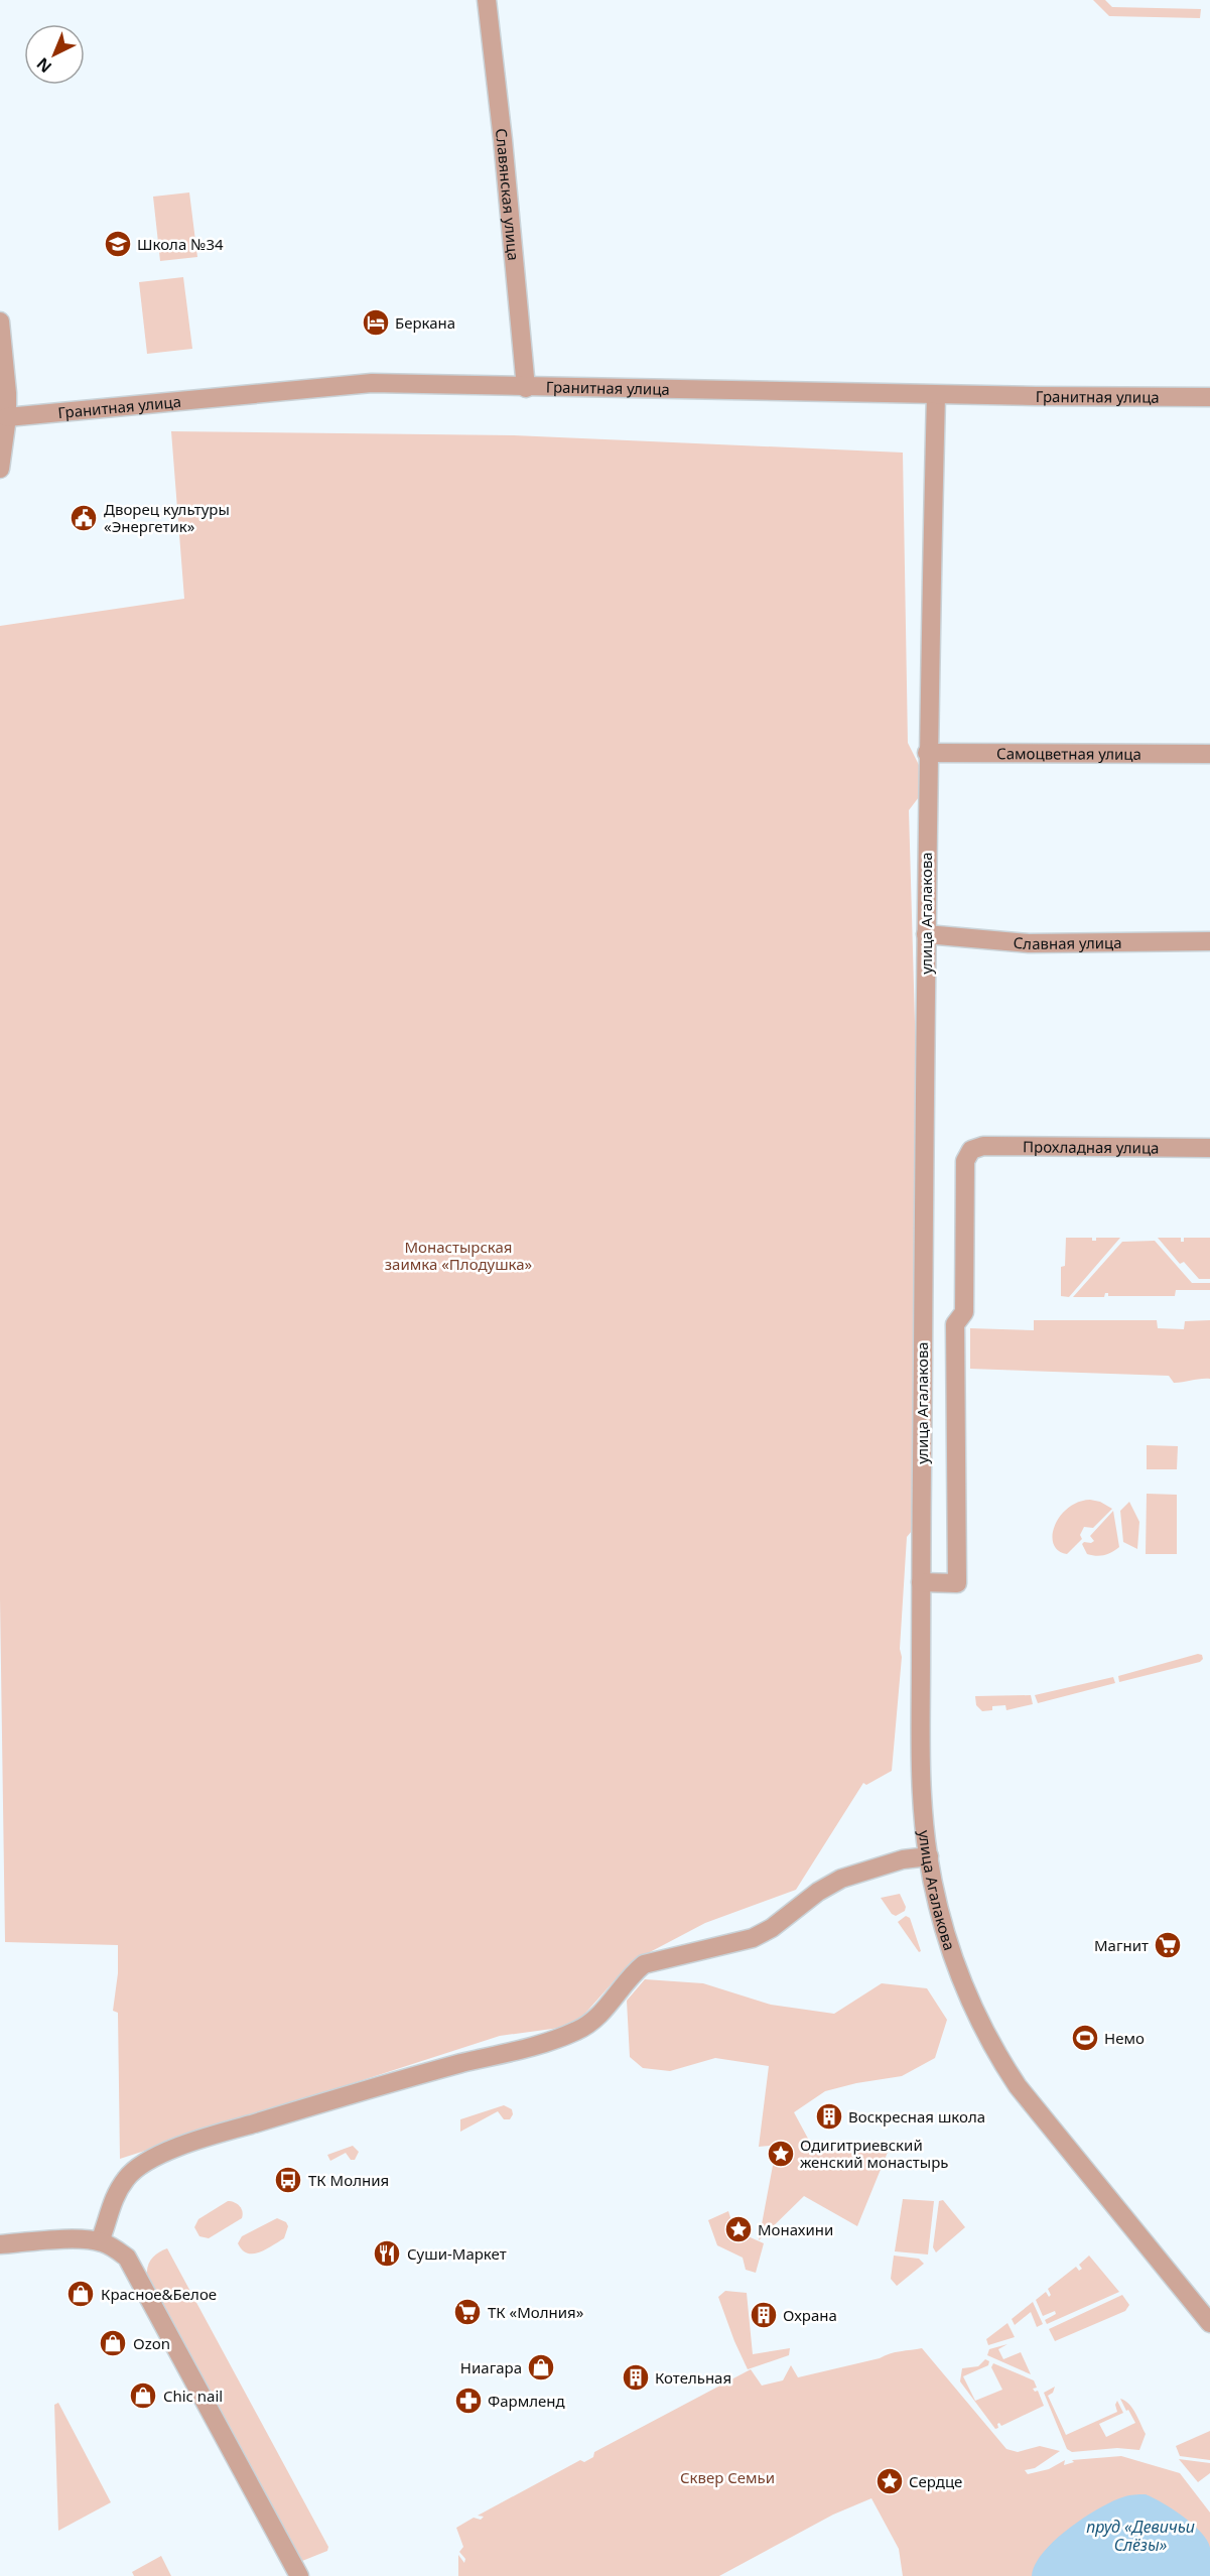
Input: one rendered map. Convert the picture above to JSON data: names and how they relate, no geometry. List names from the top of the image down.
{
  "streets": {
    "street": [
      "Славянская улица",
      "Гранитная улица",
      "Самоцветная улица",
      "улица Агалакова",
      "Славная улица",
      "Прохладная улица"
    ]
  },
  "crossings": [
    ["Славянская улица", "Гранитная улица"],
    ["Гранитная улица", "улица Агалакова"],
    ["Самоцветная улица", "улица Агалакова"],
    ["улица Агалакова", "Славная улица"],
    ["улица Агалакова", "Прохладная улица"]
  ],
  "water": ["пруд «Девичьи Слёзы»"],
  "parks": ["Монастырская заимка «Плодушка»", "Сквер Семьи"],
  "places": {
    "school or university": ["Школа №34"],
    "hotel": ["Беркана"],
    "public building": ["Дворец культуры «Энергетик»"],
    "supermarket": ["Магнит", "ТК «Молния»"],
    "sports": ["Немо"],
    "building": ["Воскресная школа", "Охрана", "Котельная"],
    "place": ["Одигитриевский женский монастырь", "Монахини", "Сердце"],
    "bus stop": ["ТК Молния"],
    "restaurant": ["Суши-Маркет"],
    "shop": [
      "Красное&Белое",
      "Ozon",
      "Ниагара",
      "Chic nail"
    ],
    "pharmacy": ["Фармленд"]
  },
  "north": "bottom left"
}
